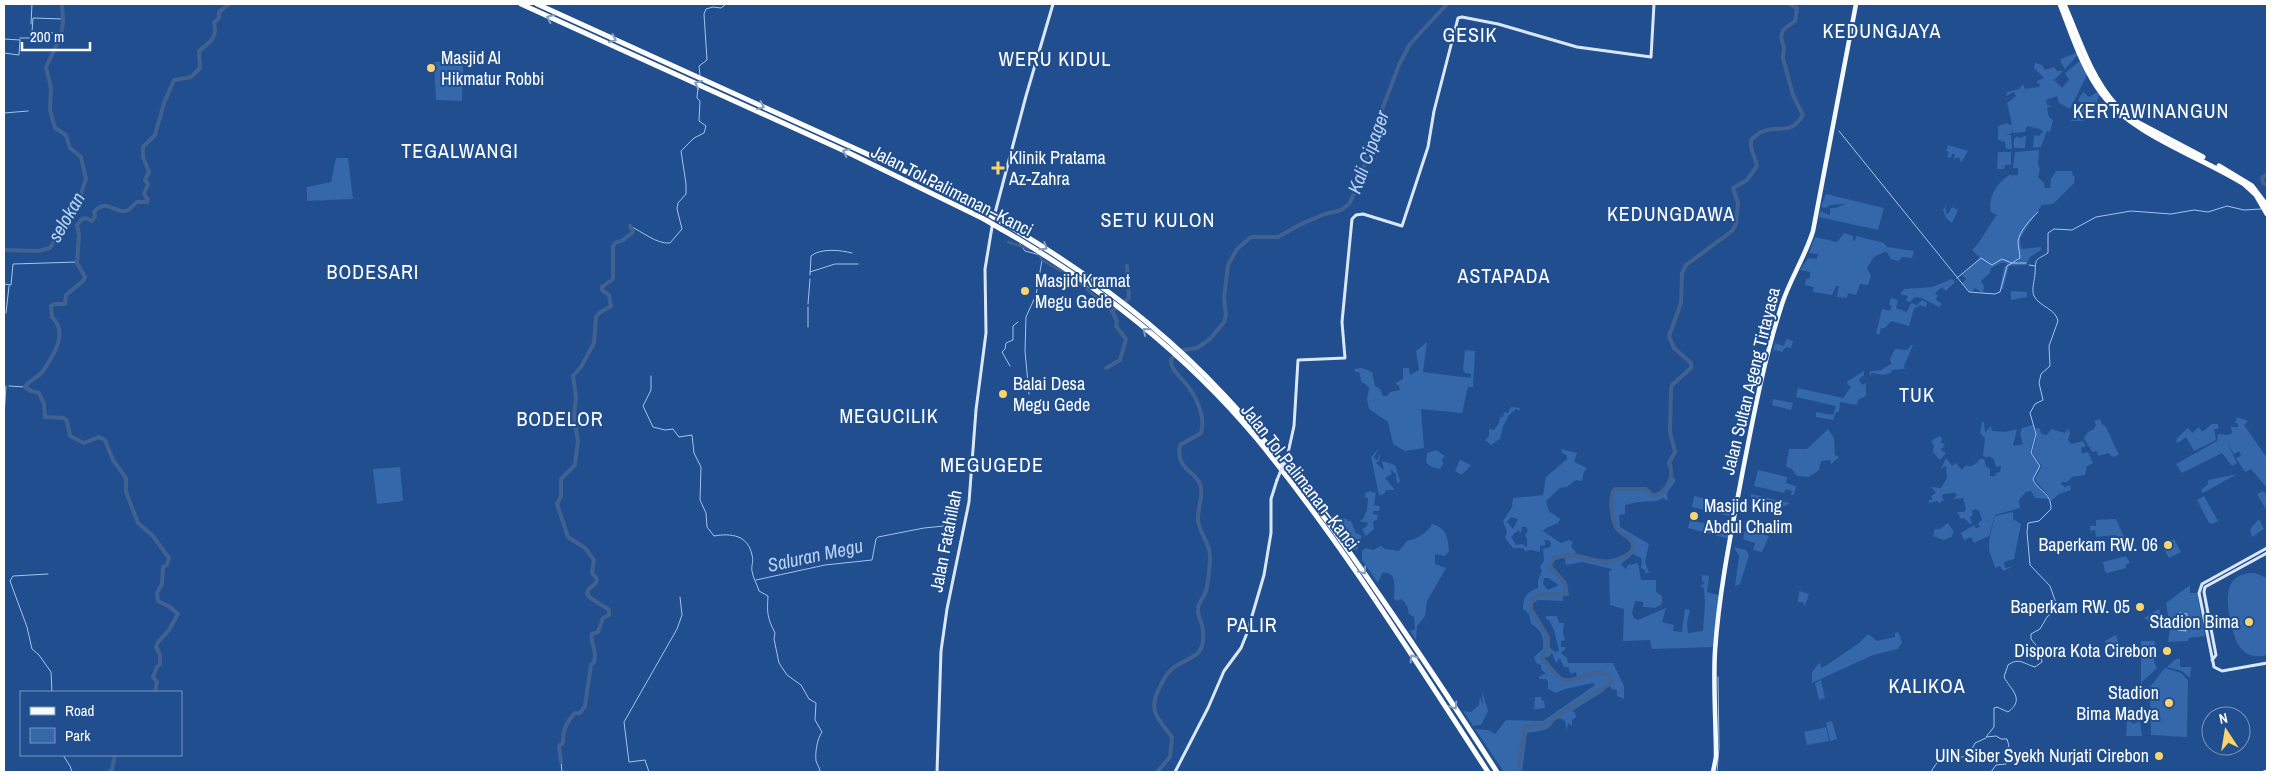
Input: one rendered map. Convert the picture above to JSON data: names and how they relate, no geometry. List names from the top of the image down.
{
  "streets": {
    "highway": ["Jalan Tol Palimanan–Kanci"],
    "main road": ["Jalan Sultan Ageng Tirtayasa"],
    "street": ["Jalan Fatahillah"]
  },
  "districts": [
    "KEDUNGJAYA",
    "GESIK",
    "WERU KIDUL",
    "KERTAWINANGUN",
    "TEGALWANGI",
    "KEDUNGDAWA",
    "SETU KULON",
    "BODESARI",
    "ASTAPADA",
    "TUK",
    "MEGUCILIK",
    "BODELOR",
    "MEGUGEDE",
    "PALIR",
    "KALIKOA"
  ],
  "water": ["Kali Cipager", "selokan", "Saluran Megu"],
  "places": {
    "other": [
      "Masjid Al Hikmatur Robbi",
      "Masjid Kramat Megu Gede",
      "Balai Desa Megu Gede",
      "Masjid King Abdul Chalim",
      "Baperkam RW. 06",
      "Baperkam RW. 05",
      "Stadion Bima",
      "Dispora Kota Cirebon",
      "Stadion Bima Madya",
      "UIN Siber Syekh Nurjati Cirebon"
    ],
    "health": ["Klinik Pratama Az-Zahra"]
  },
  "legend": ["Road", "Park"],
  "scale_bar": "200 m",
  "north": "top"
}
